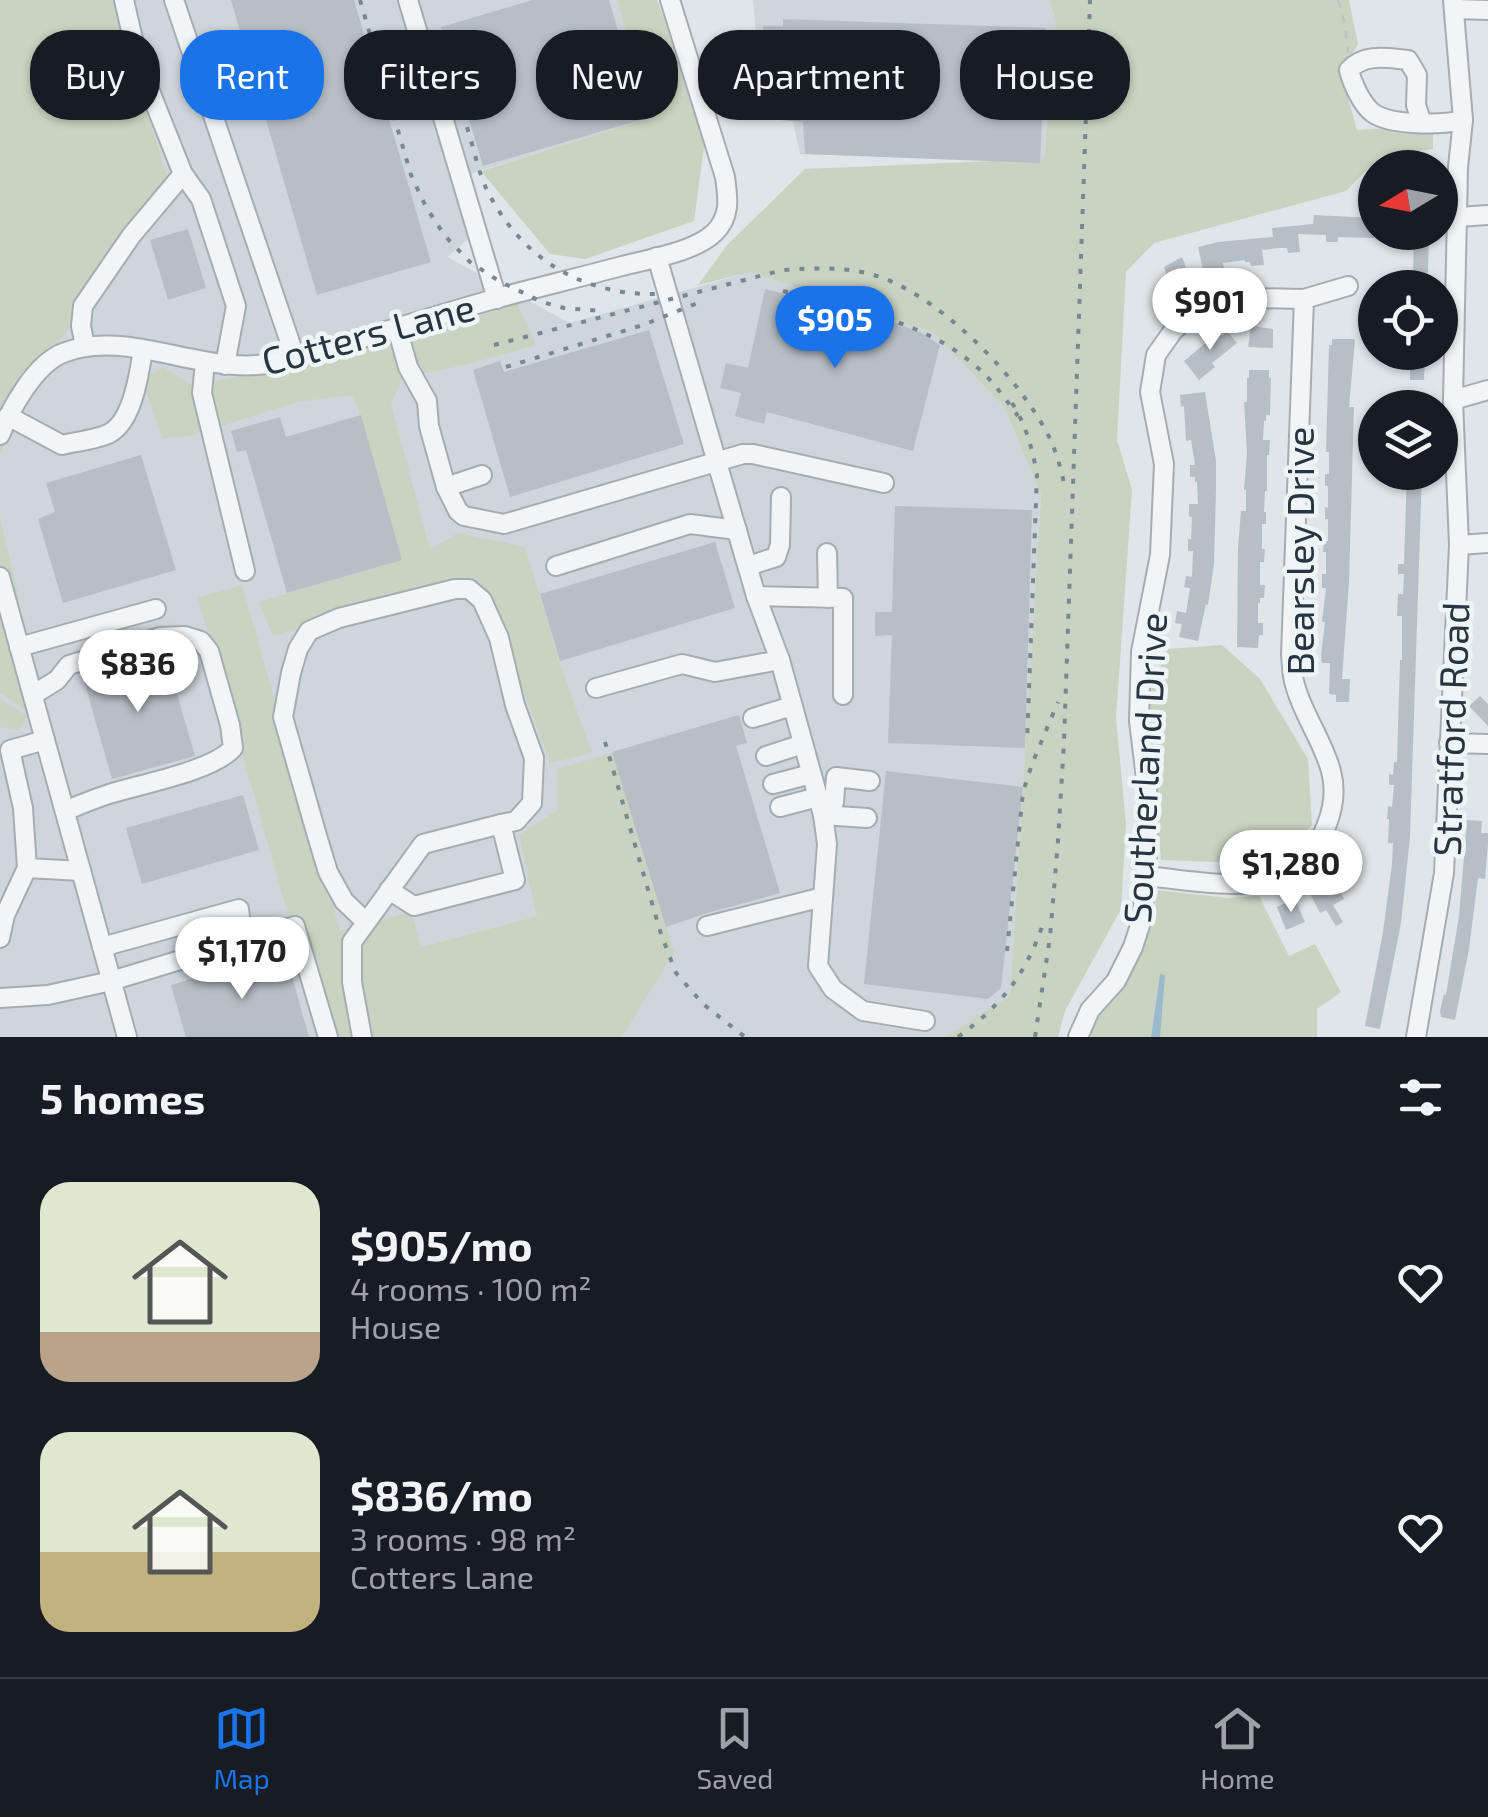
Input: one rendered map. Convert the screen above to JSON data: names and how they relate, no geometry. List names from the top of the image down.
{
  "streets": {
    "street": [
      "Cotters Lane",
      "Bearsley Drive",
      "Stratford Road",
      "Southerland Drive"
    ]
  },
  "crossings": [
    ["Bearsley Drive", "Southerland Drive"]
  ],
  "north": "left",
  "page": {
    "chip": [
      "Buy",
      "Rent",
      "Filters",
      "New",
      "Apartment",
      "House"
    ],
    "price": [
      "$901",
      "$905",
      "$836",
      "$1,280",
      "$1,170"
    ],
    "heading": "5 homes",
    "list": [
      {
        "name": "$905/mo",
        "note": "4 rooms · 100 m² · House"
      },
      {
        "name": "$836/mo",
        "note": "3 rooms · 98 m² · Cotters Lane"
      }
    ],
    "tabs": ["Map", "Saved", "Home"]
  }
}
